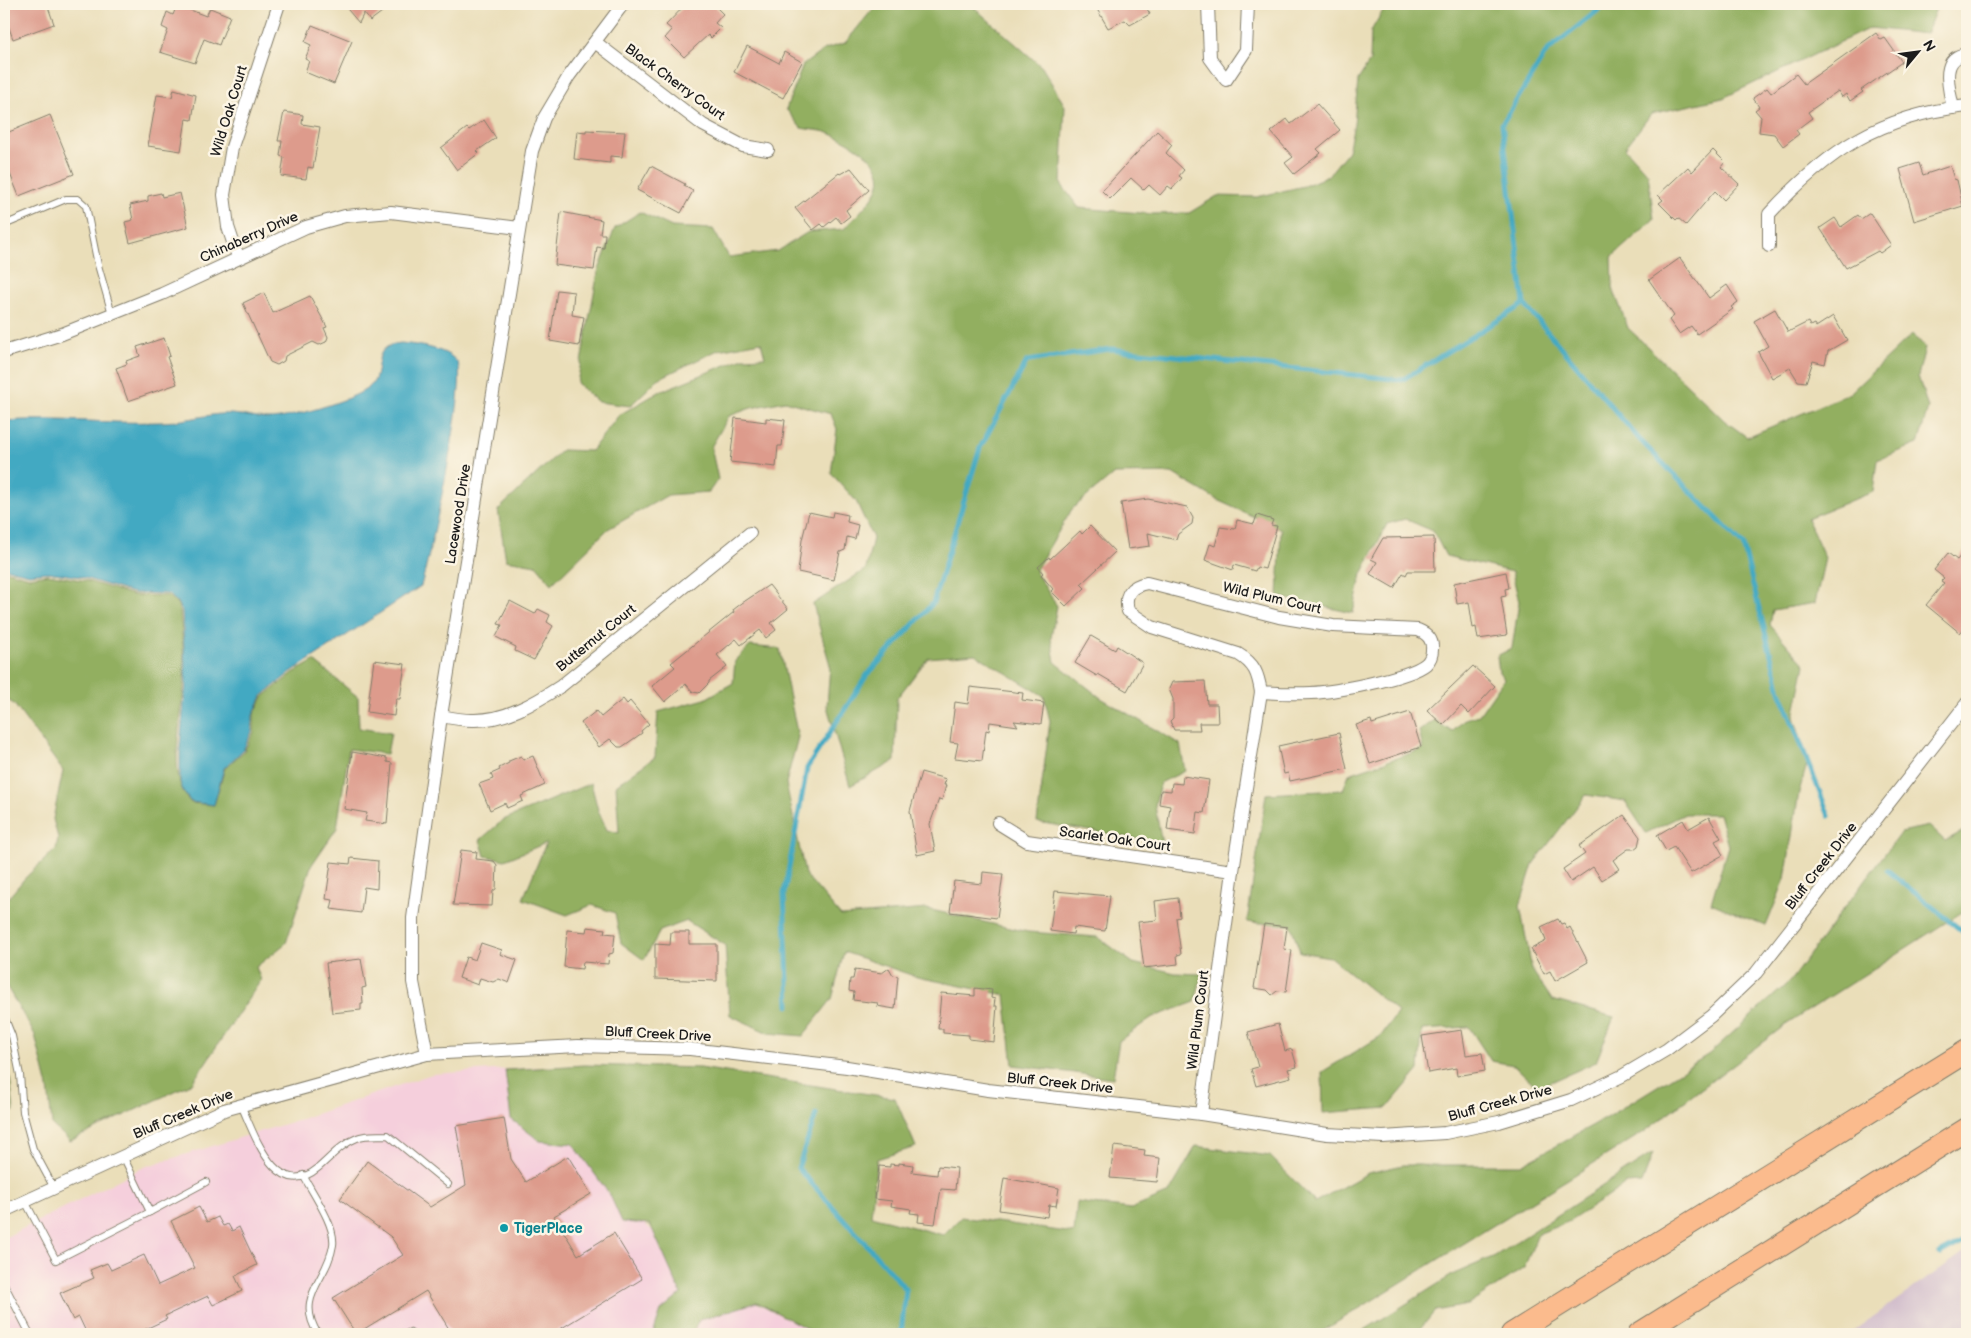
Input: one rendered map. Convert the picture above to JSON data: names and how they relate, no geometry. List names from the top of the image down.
{
  "streets": {
    "street": [
      "Black Cherry Court",
      "Wild Oak Court",
      "Chinaberry Drive",
      "Lacewood Drive",
      "Wild Plum Court",
      "Butternut Court",
      "Scarlet Oak Court",
      "Bluff Creek Drive"
    ]
  },
  "crossings": [
    ["Black Cherry Court", "Lacewood Drive"],
    ["Wild Oak Court", "Chinaberry Drive"],
    ["Chinaberry Drive", "Lacewood Drive"],
    ["Lacewood Drive", "Butternut Court"],
    ["Lacewood Drive", "Bluff Creek Drive"],
    ["Wild Plum Court", "Scarlet Oak Court"],
    ["Wild Plum Court", "Bluff Creek Drive"]
  ],
  "places": ["TigerPlace"],
  "north": "top right"
}
